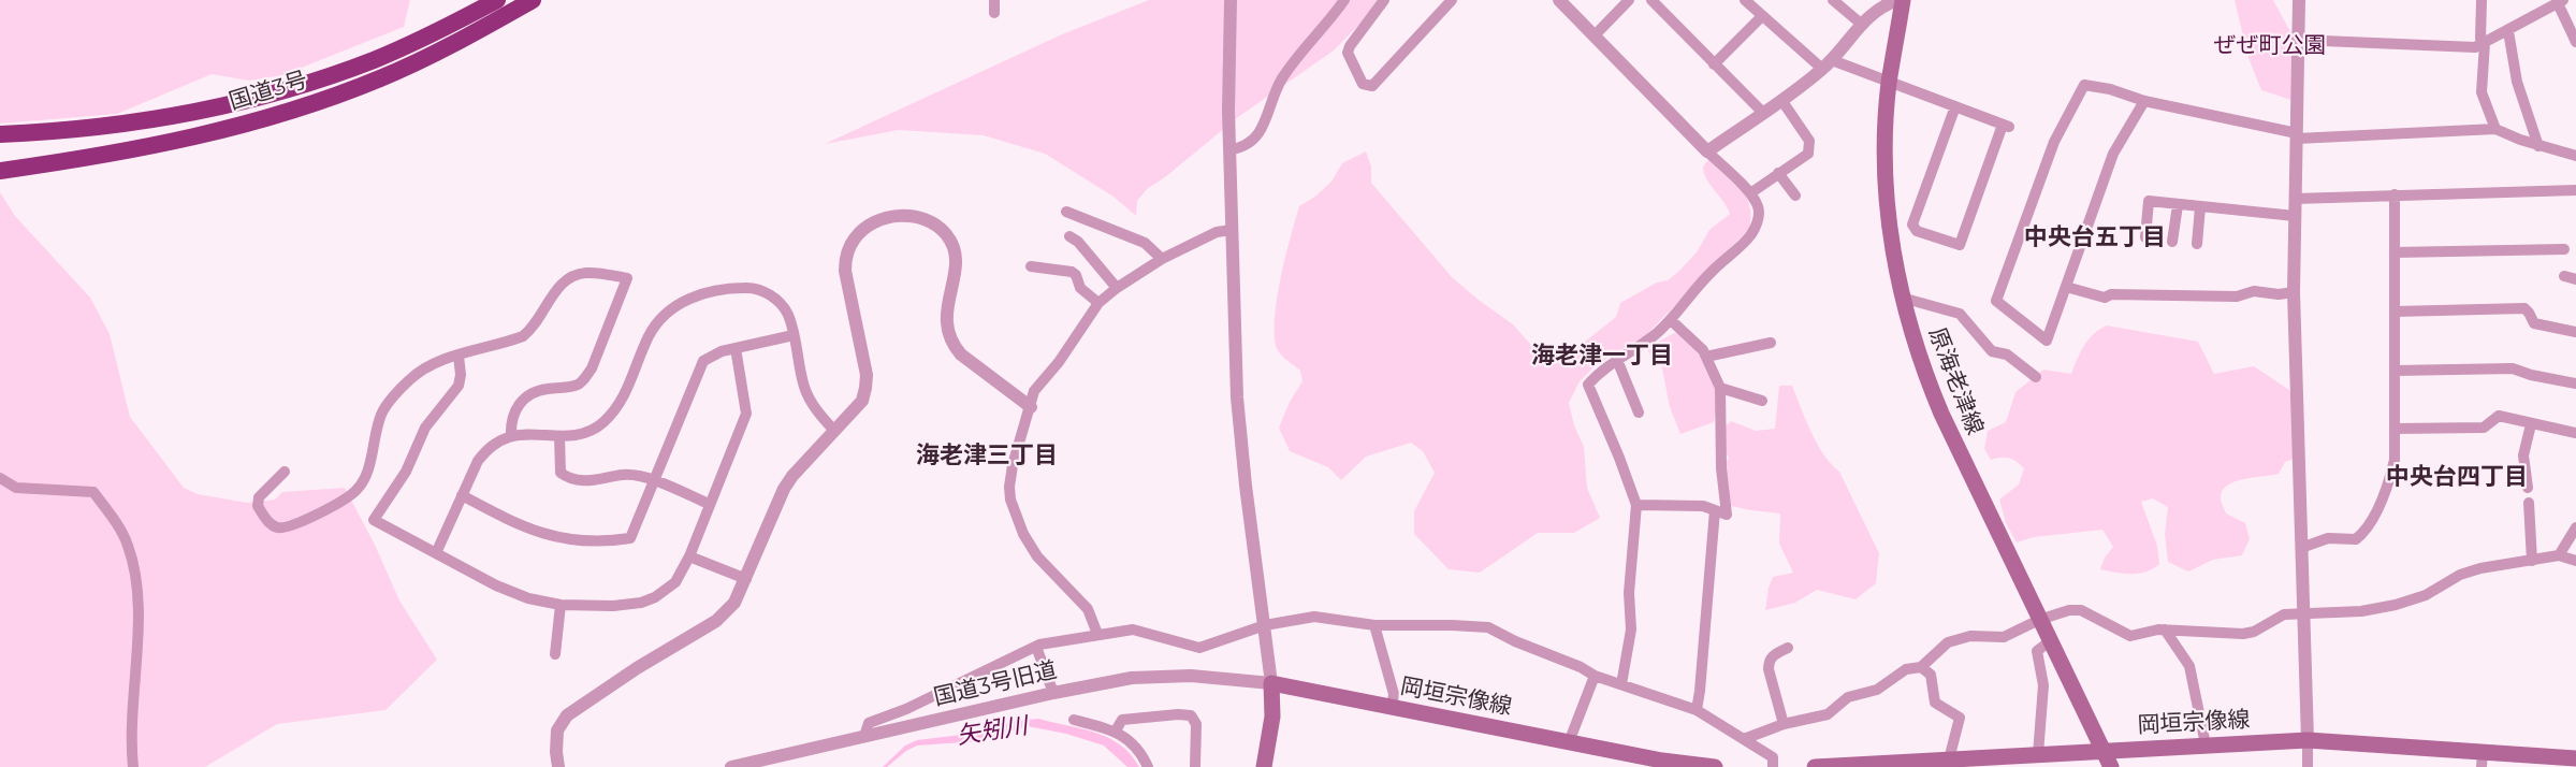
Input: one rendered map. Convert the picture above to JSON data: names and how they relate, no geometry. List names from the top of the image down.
{
  "streets": {
    "highway": ["国道3号"],
    "main road": ["原海老津線", "岡垣宗像線"],
    "street": ["国道3号旧道"]
  },
  "crossings": [
    ["原海老津線", "岡垣宗像線"],
    ["国道3号旧道", "岡垣宗像線"]
  ],
  "districts": [
    "中央台五丁目",
    "海老津一丁目",
    "海老津三丁目",
    "中央台四丁目"
  ],
  "water": ["矢矧川"],
  "parks": ["ぜぜ町公園"]
}
